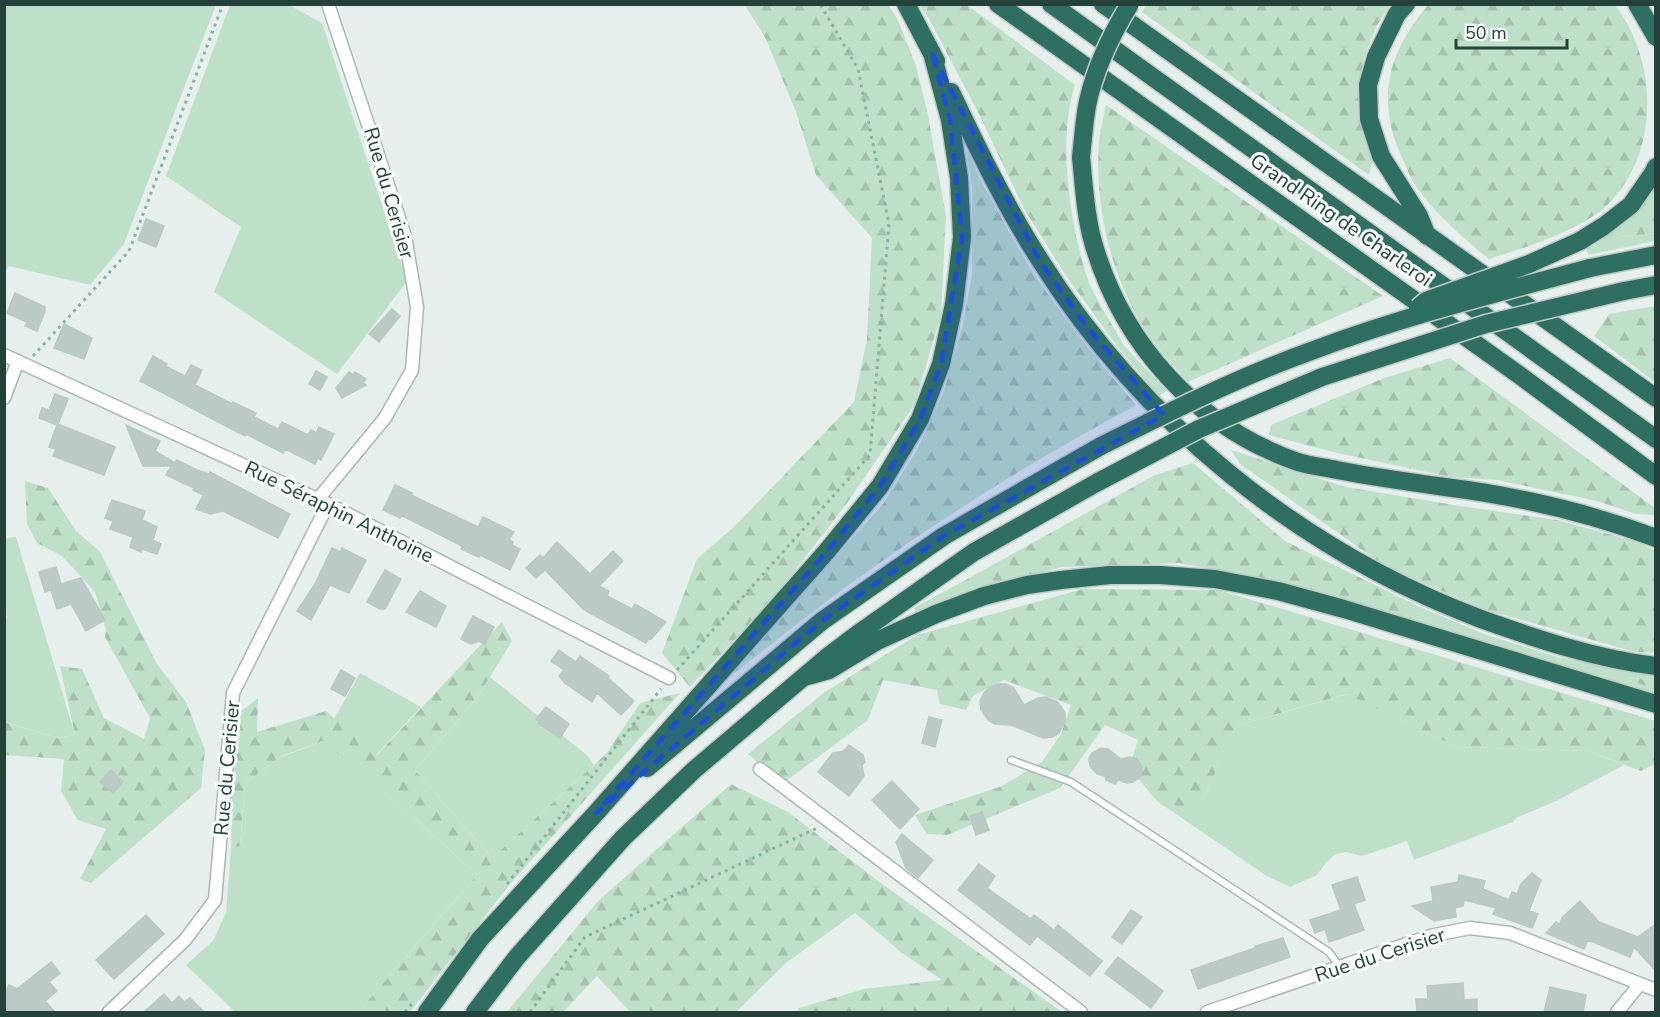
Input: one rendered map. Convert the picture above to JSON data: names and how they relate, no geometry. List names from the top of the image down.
{
  "streets": {
    "highway": ["Grand Ring de Charleroi"],
    "street": ["Rue du Cerisier", "Rue Séraphin Anthoine"]
  },
  "crossings": [
    ["Rue du Cerisier", "Rue Séraphin Anthoine"]
  ],
  "scale_bar": "50 m"
}
